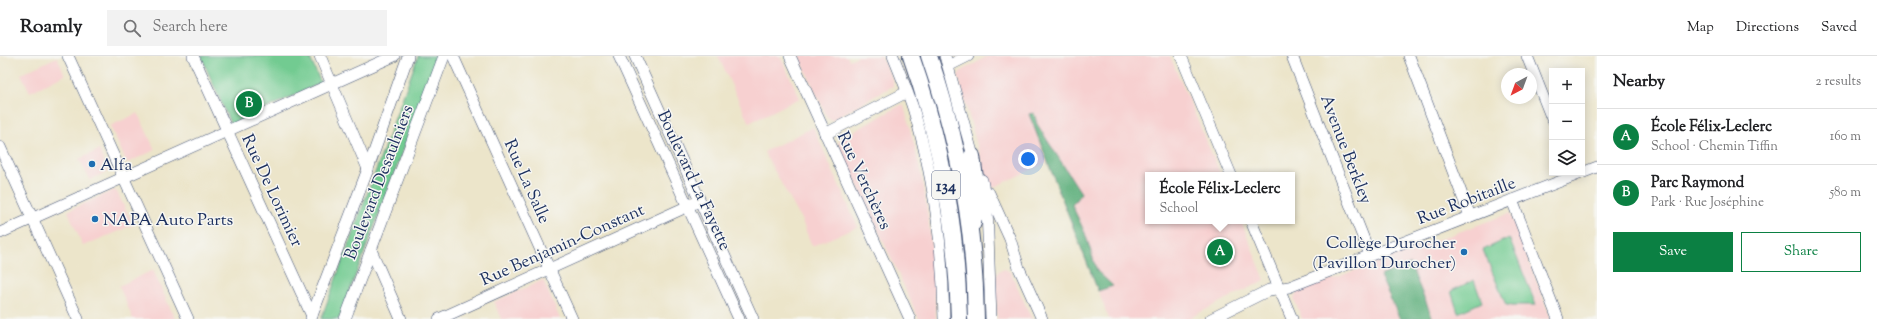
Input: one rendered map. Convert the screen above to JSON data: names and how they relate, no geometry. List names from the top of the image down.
{
  "streets": {
    "highway": ["134"],
    "street": [
      "Avenue Berkley",
      "Boulevard La Fayette",
      "Rue Verchères",
      "Rue La Salle",
      "Boulevard Desaulniers",
      "Rue De Lorimier",
      "Rue Robitaille",
      "Rue Benjamin-Constant"
    ]
  },
  "crossings": [
    ["Avenue Berkley", "Rue Robitaille"],
    ["Boulevard La Fayette", "Rue Benjamin-Constant"],
    ["Rue La Salle", "Rue Benjamin-Constant"],
    ["Boulevard Desaulniers", "Rue De Lorimier"]
  ],
  "places": ["Alfa", "NAPA Auto Parts", "Collège Durocher (Pavillon Durocher)"],
  "north": "bottom left",
  "page": {
    "header": "Roamly",
    "search": "Search here",
    "nav": ["Map", "Directions", "Saved"],
    "heading": ["Nearby", "2 results"],
    "map_buttons": ["+", "−"],
    "pins": ["B", "A"],
    "list": [
      {
        "mark": "A",
        "name": "École Félix-Leclerc",
        "note": "School · Chemin Tiffin",
        "value": "160 m"
      },
      {
        "mark": "B",
        "name": "Parc Raymond",
        "note": "Park · Rue Joséphine",
        "value": "580 m"
      }
    ],
    "popup": ["École Félix-Leclerc", "School"],
    "buttons": ["Save", "Share"]
  }
}
